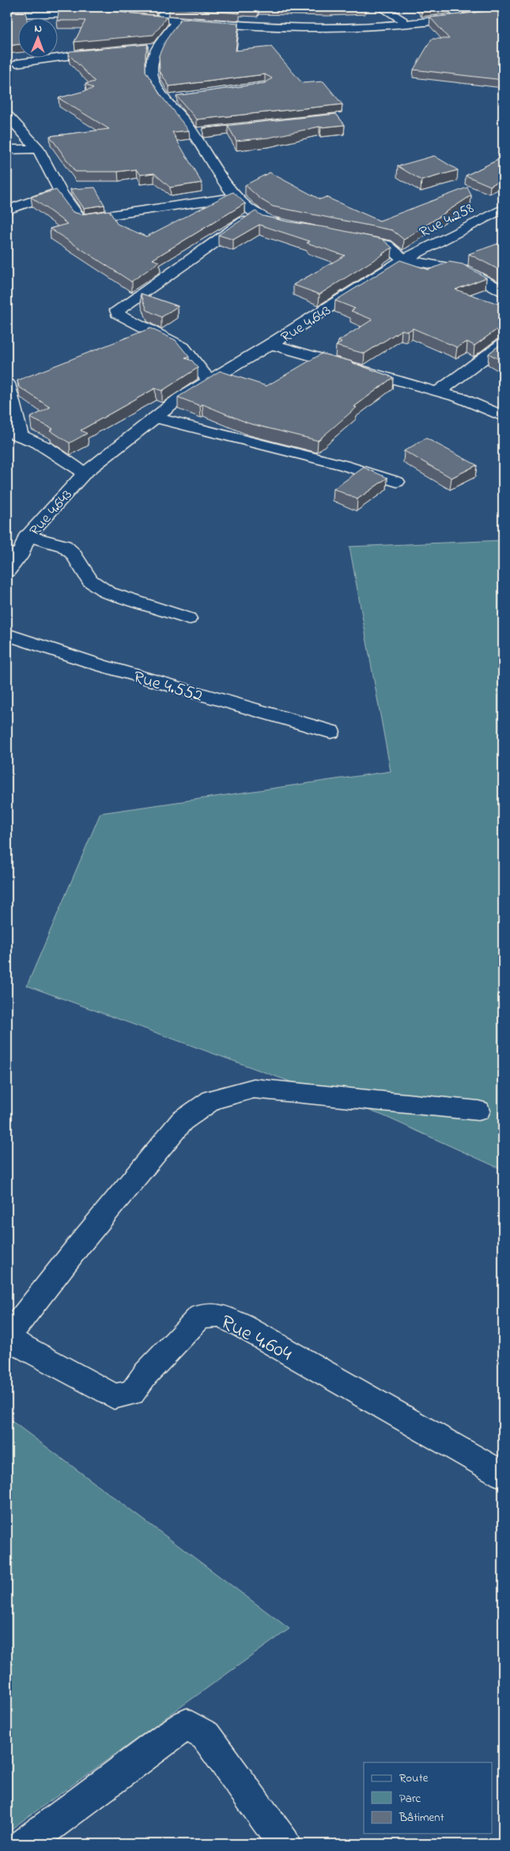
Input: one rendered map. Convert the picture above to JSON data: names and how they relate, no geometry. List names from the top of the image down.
{
  "streets": {
    "main road": [
      "Rue 4.258",
      "Rue 4.643",
      "Rue 4.552",
      "Rue 4.604"
    ]
  },
  "crossings": [
    ["Rue 4.258", "Rue 4.643"]
  ],
  "legend": ["Route", "Parc", "Bâtiment"],
  "north": "top"
}
